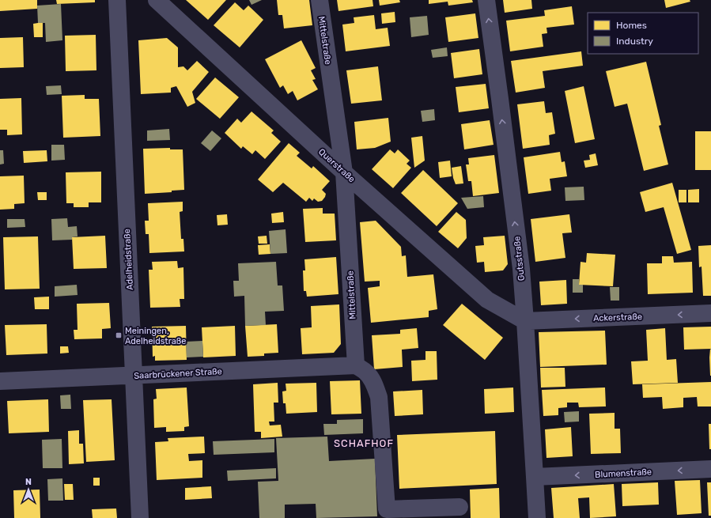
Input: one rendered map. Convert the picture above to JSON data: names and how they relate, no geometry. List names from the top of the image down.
{
  "streets": {
    "street": [
      "Mittelstraße",
      "Querstraße",
      "Gutsstraße",
      "Adelheidstraße",
      "Ackerstraße",
      "Saarbrückener Straße",
      "Blumenstraße"
    ]
  },
  "crossings": [
    ["Mittelstraße", "Querstraße"],
    ["Mittelstraße", "Saarbrückener Straße"],
    ["Querstraße", "Gutsstraße"],
    ["Querstraße", "Ackerstraße"],
    ["Gutsstraße", "Ackerstraße"],
    ["Gutsstraße", "Blumenstraße"],
    ["Adelheidstraße", "Saarbrückener Straße"]
  ],
  "one_way": ["Gutsstraße", "Ackerstraße", "Blumenstraße"],
  "districts": ["SCHAFHOF"],
  "places": {
    "transit": ["Meiningen, Adelheidstraße"]
  },
  "legend": ["Homes", "Industry"],
  "north": "top"
}
